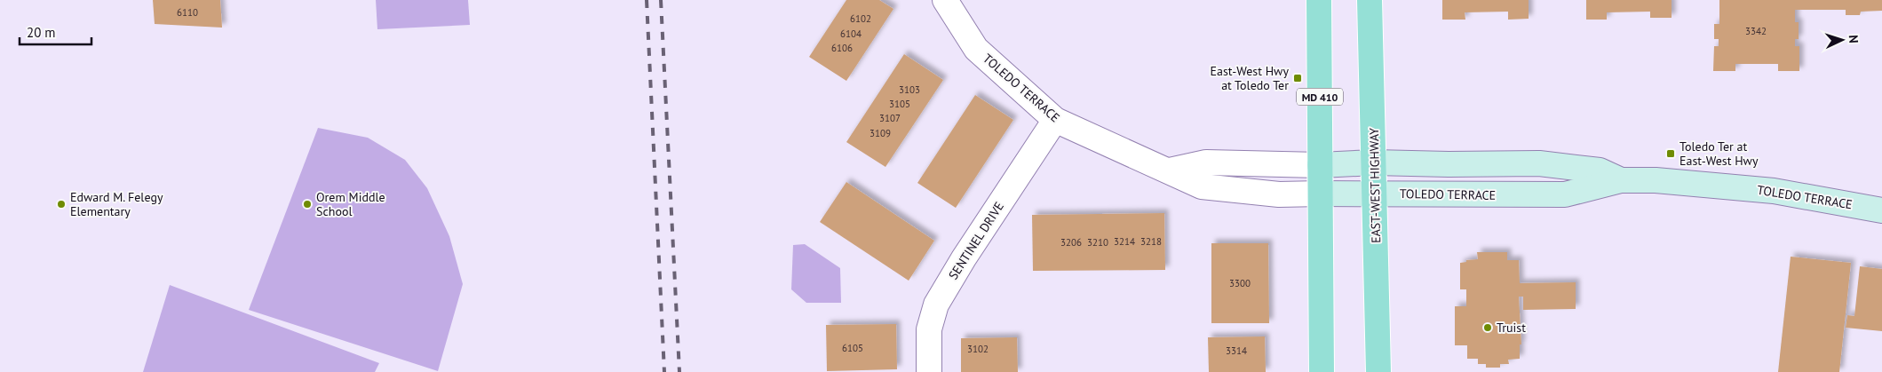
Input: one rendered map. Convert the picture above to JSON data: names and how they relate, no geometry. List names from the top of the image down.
{
  "streets": {
    "main road": ["MD 410", "EAST-WEST HIGHWAY"],
    "street": ["TOLEDO TERRACE", "SENTINEL DRIVE"]
  },
  "crossings": [
    ["TOLEDO TERRACE", "MD 410"],
    ["TOLEDO TERRACE", "EAST-WEST HIGHWAY"],
    ["TOLEDO TERRACE", "SENTINEL DRIVE"]
  ],
  "places": {
    "transit": ["East-West Hwy at Toledo Ter", "Toledo Ter at East-West Hwy"],
    "other": ["Edward M. Felegy Elementary", "Orem Middle School", "Truist"]
  },
  "house_numbers": [
    "6110",
    "6102",
    "3342",
    "6104",
    "6106",
    "3103",
    "3105",
    "3107",
    "3109",
    "3214",
    "3218",
    "3206",
    "3210",
    "3300",
    "6105",
    "3102",
    "3314"
  ],
  "scale_bar": "20 m",
  "north": "right"
}
